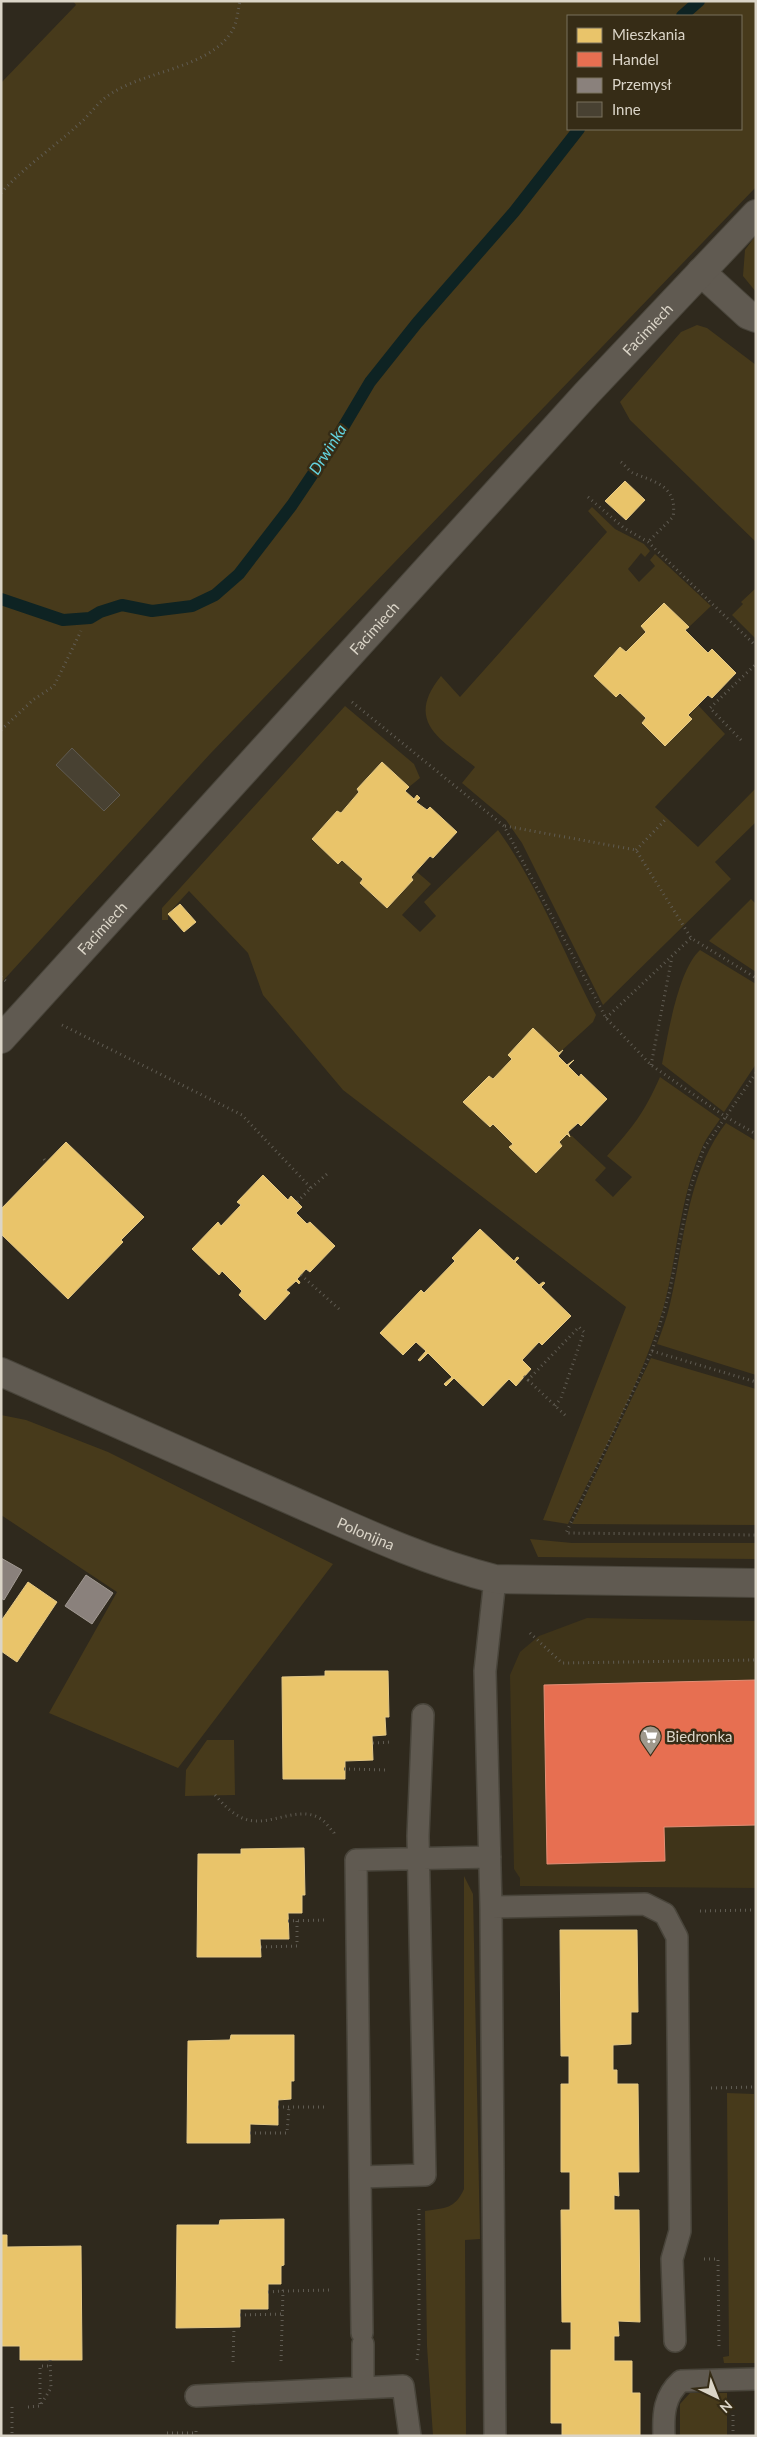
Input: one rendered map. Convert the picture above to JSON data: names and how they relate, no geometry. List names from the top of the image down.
{
  "streets": {
    "street": ["Facimiech", "Polonijna"]
  },
  "water": ["Drwinka"],
  "places": {
    "supermarket": ["Biedronka"]
  },
  "legend": [
    "Mieszkania",
    "Handel",
    "Przemysł",
    "Inne"
  ],
  "north": "bottom right"
}
